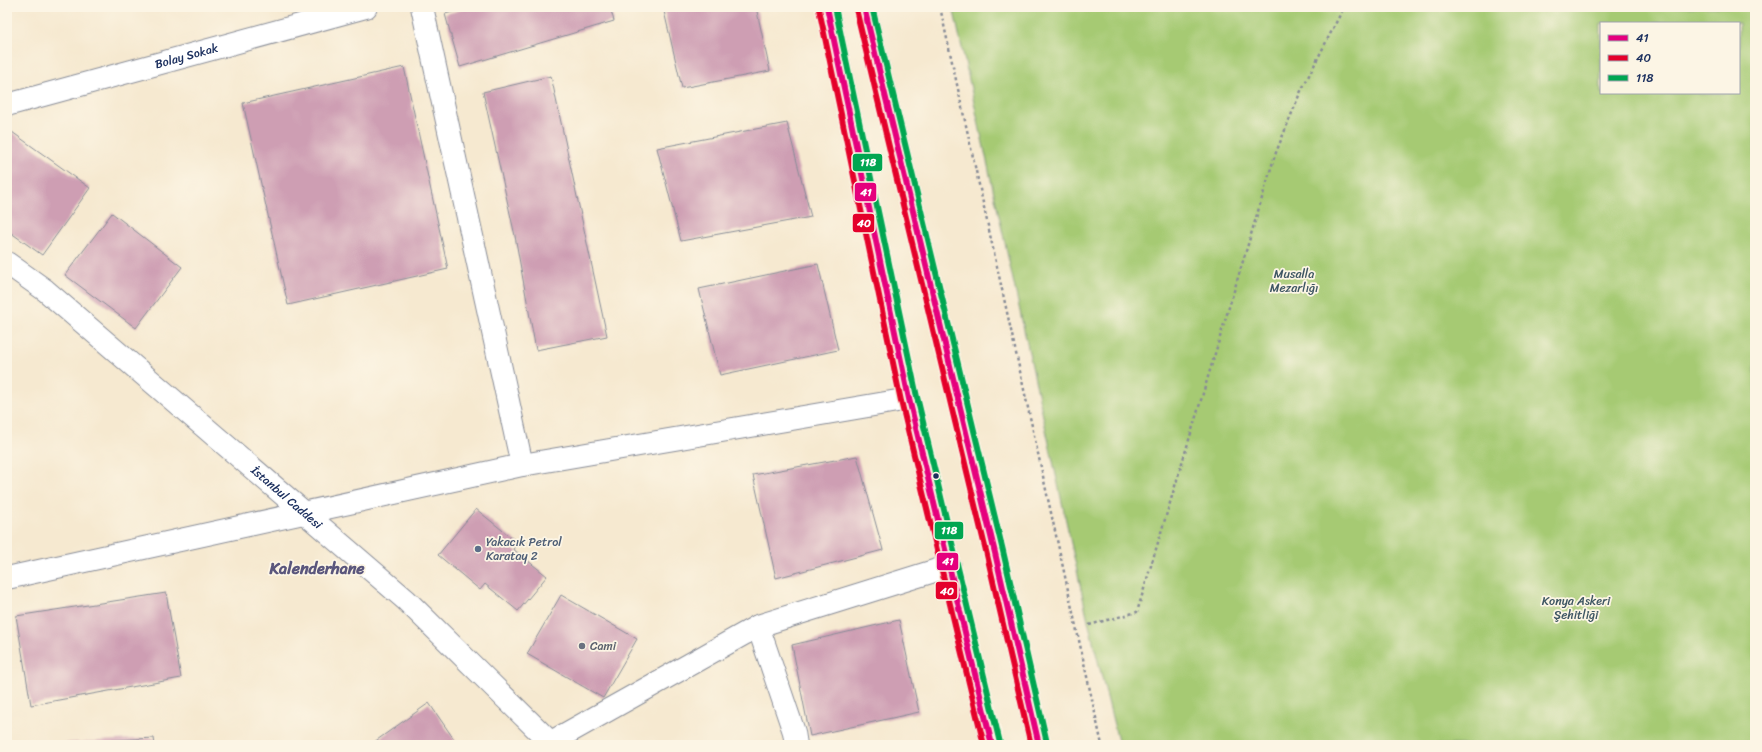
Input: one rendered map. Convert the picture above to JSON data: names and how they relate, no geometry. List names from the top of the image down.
{
  "streets": {
    "street": ["Bolay Sokak", "İstanbul Caddesi"]
  },
  "districts": ["Kalenderhane"],
  "parks": ["Musalla Mezarlığı", "Konya Askeri Şehitliği"],
  "places": ["Yakacık Petrol Karatay 2", "Cami"],
  "lines": ["transit line 41", "transit line 118", "transit line 40"],
  "legend": ["41", "40", "118"]
}
